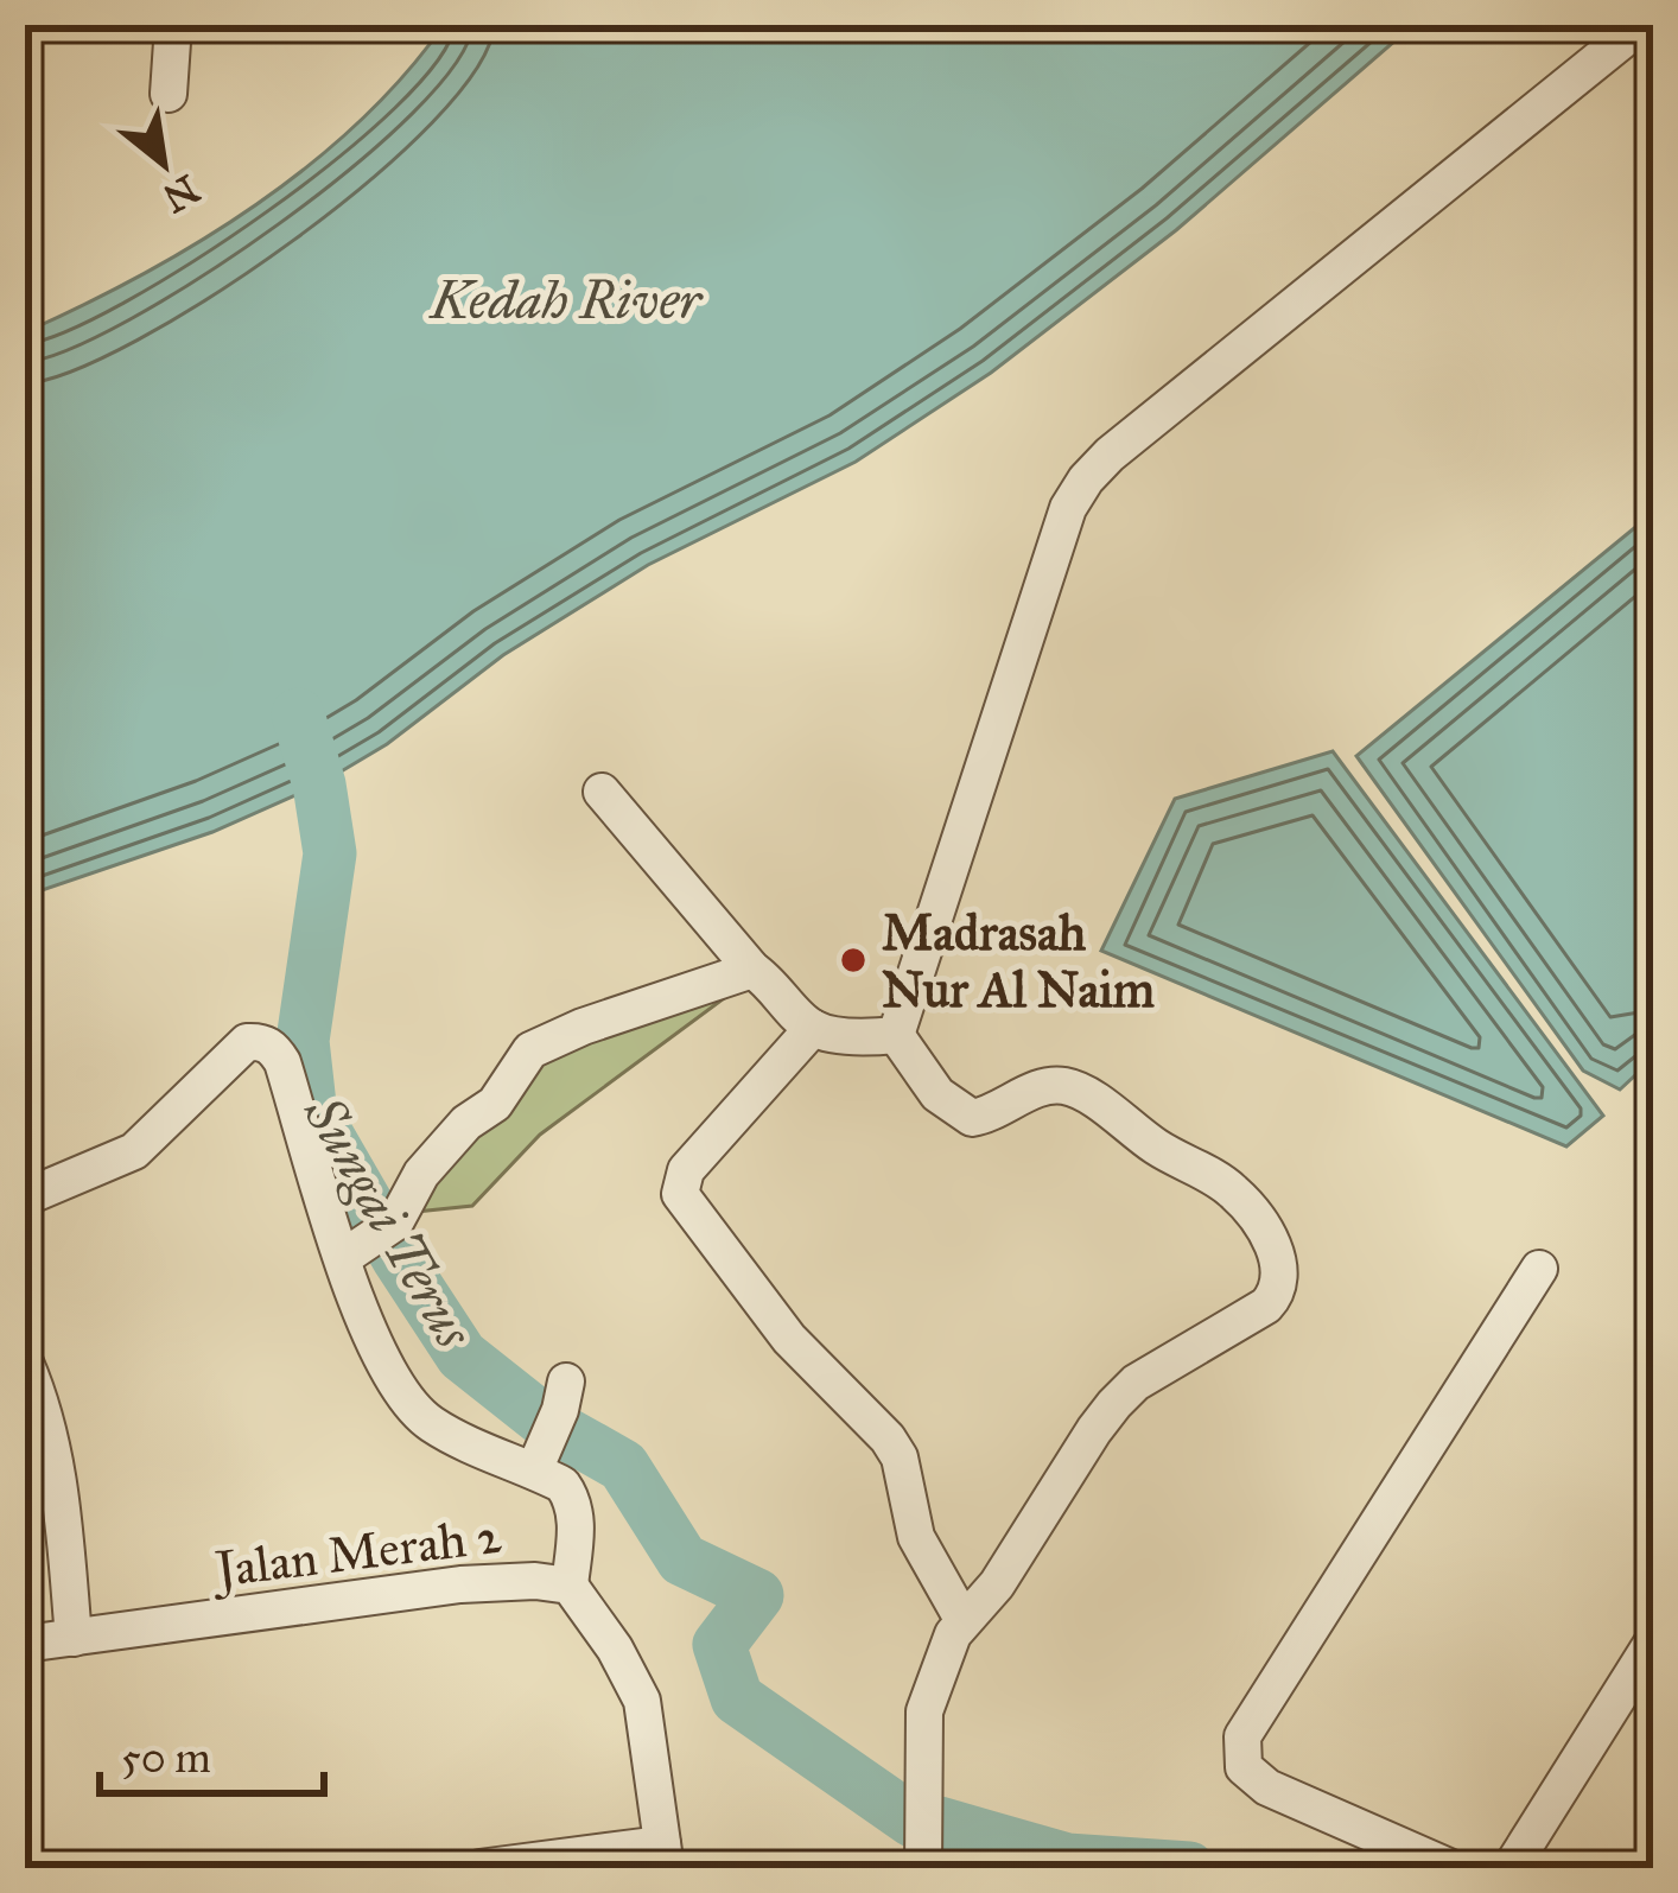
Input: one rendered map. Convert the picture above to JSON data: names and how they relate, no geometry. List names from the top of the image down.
{
  "streets": {
    "street": ["Jalan Merah 2"]
  },
  "water": ["Kedah River", "Sungai Terus"],
  "places": ["Madrasah Nur Al Naim"],
  "scale_bar": "50 m",
  "north": "bottom right"
}
